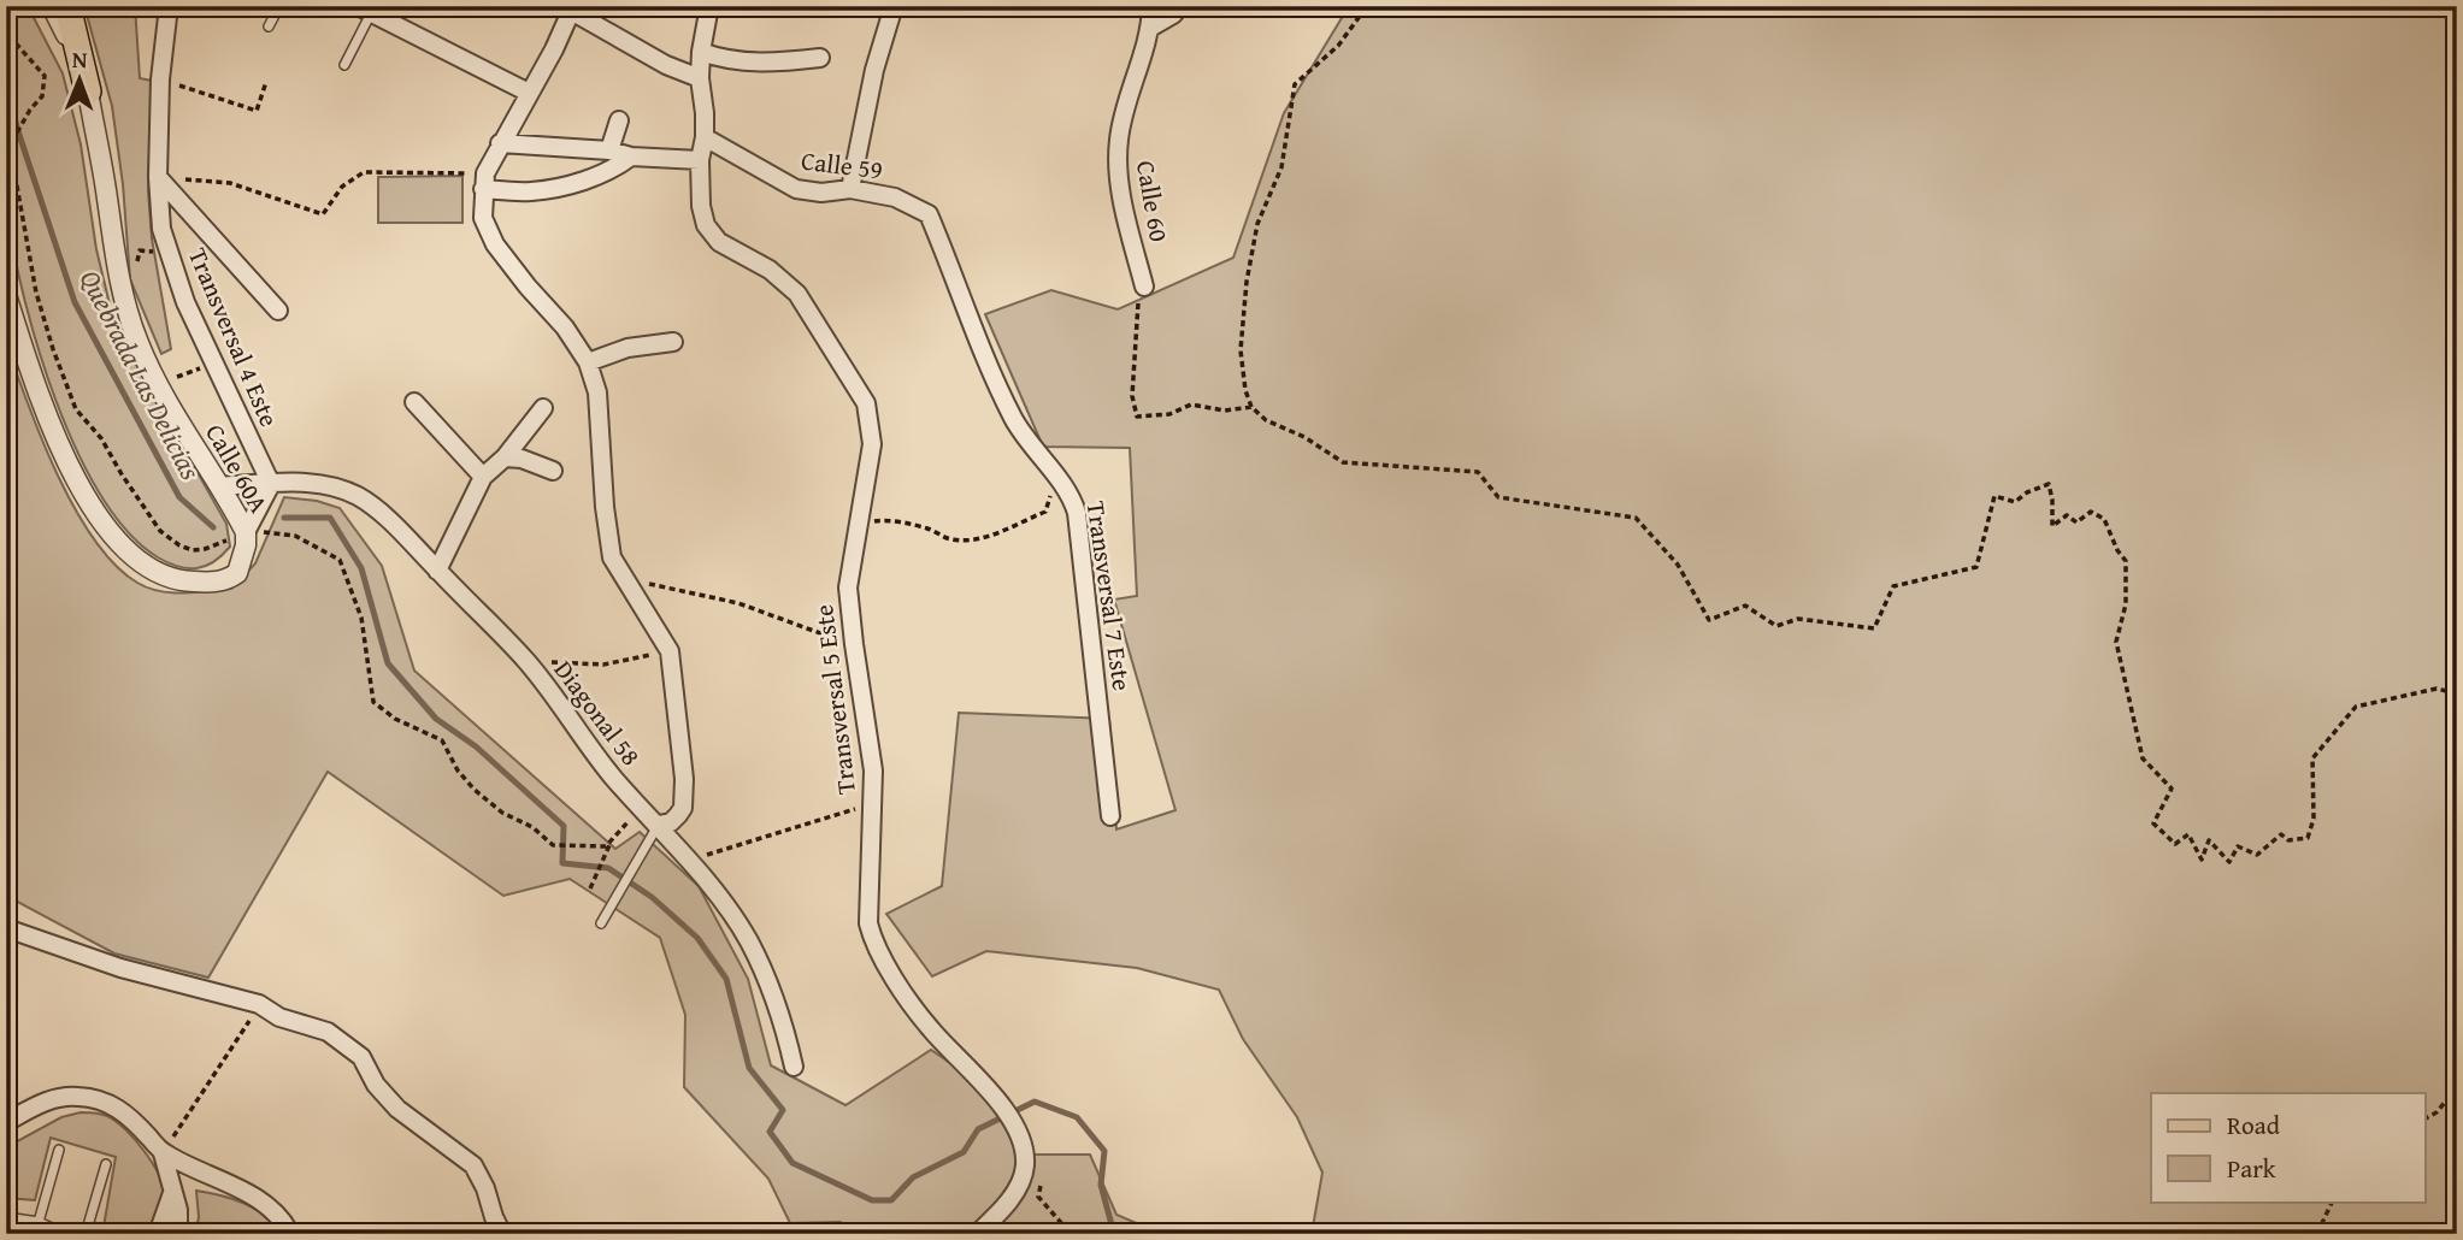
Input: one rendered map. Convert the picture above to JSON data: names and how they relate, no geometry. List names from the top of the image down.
{
  "streets": {
    "street": [
      "Calle 59",
      "Calle 60",
      "Transversal 4 Este",
      "Calle 60A",
      "Transversal 7 Este",
      "Transversal 5 Este",
      "Diagonal 58"
    ]
  },
  "crossings": [
    ["Calle 59", "Transversal 7 Este"],
    ["Calle 59", "Transversal 5 Este"],
    ["Transversal 4 Este", "Diagonal 58"],
    ["Calle 60A", "Diagonal 58"]
  ],
  "water": ["Quebrada Las Delicias"],
  "legend": ["Road", "Park"],
  "north": "top"
}
